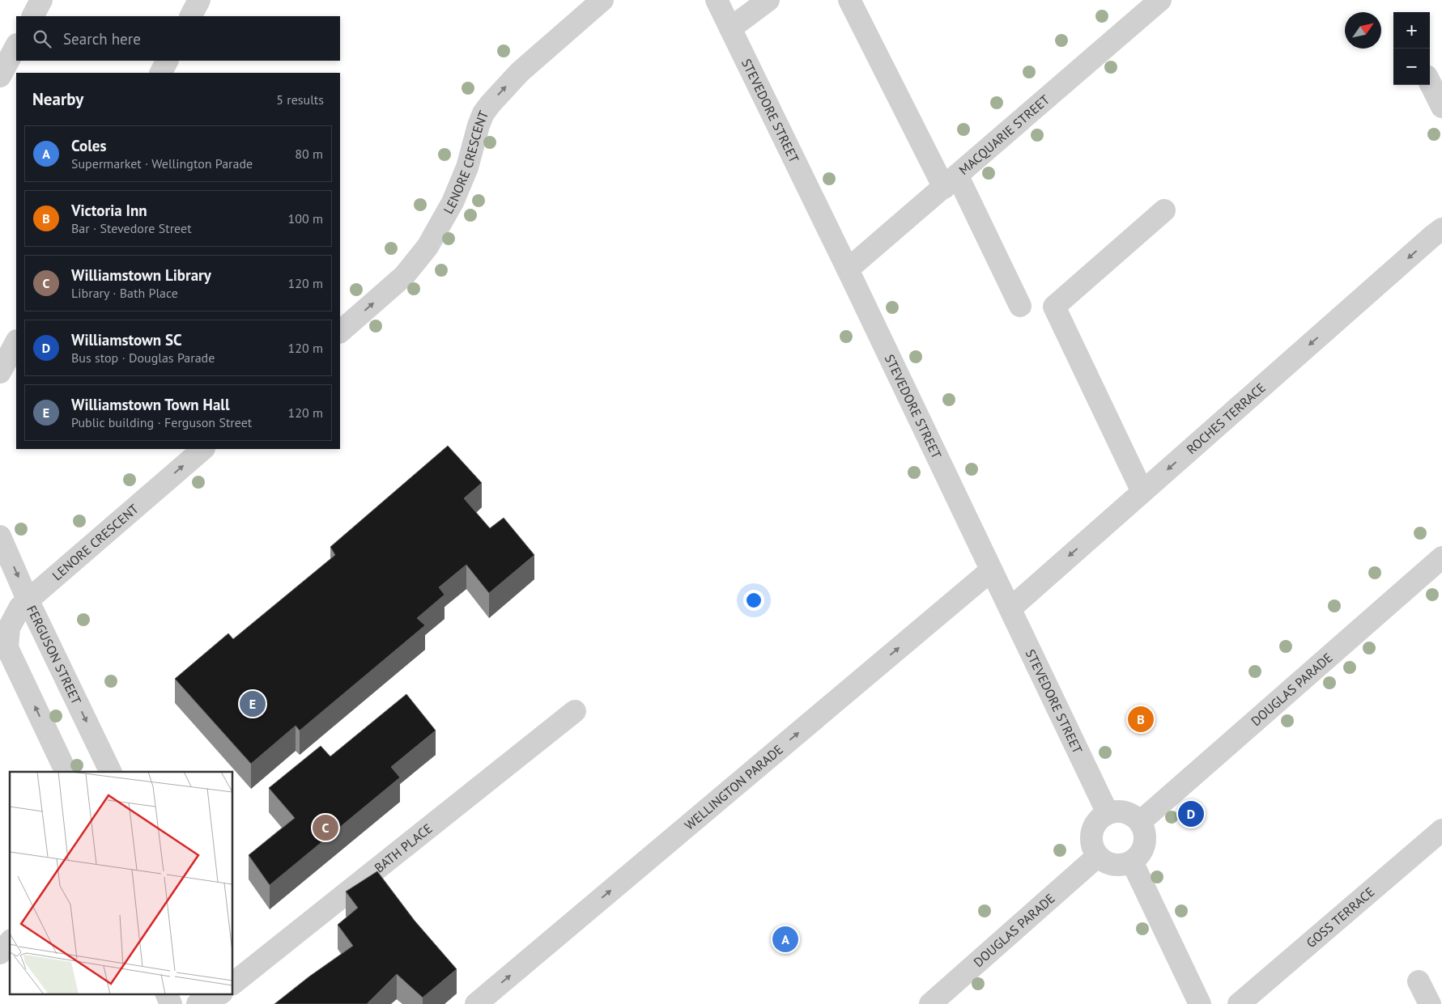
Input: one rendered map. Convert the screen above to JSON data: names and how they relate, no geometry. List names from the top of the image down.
{
  "streets": {
    "street": [
      "STEVEDORE STREET",
      "MACQUARIE STREET",
      "LENORE CRESCENT",
      "ROCHES TERRACE",
      "FERGUSON STREET",
      "DOUGLAS PARADE",
      "WELLINGTON PARADE",
      "BATH PLACE",
      "GOSS TERRACE"
    ]
  },
  "crossings": [
    ["STEVEDORE STREET", "MACQUARIE STREET"],
    ["STEVEDORE STREET", "ROCHES TERRACE"],
    ["STEVEDORE STREET", "DOUGLAS PARADE"],
    ["STEVEDORE STREET", "WELLINGTON PARADE"],
    ["LENORE CRESCENT", "FERGUSON STREET"]
  ],
  "one_way": ["LENORE CRESCENT", "ROCHES TERRACE", "WELLINGTON PARADE"],
  "north": "top right",
  "page": {
    "map_buttons": ["+", "−"],
    "search": "Search here",
    "heading": ["Nearby", "5 results"],
    "list": [
      {
        "mark": "A",
        "name": "Coles",
        "note": "Supermarket · Wellington Parade",
        "value": "80 m"
      },
      {
        "mark": "B",
        "name": "Victoria Inn",
        "note": "Bar · Stevedore Street",
        "value": "100 m"
      },
      {
        "mark": "C",
        "name": "Williamstown Library",
        "note": "Library · Bath Place",
        "value": "120 m"
      },
      {
        "mark": "D",
        "name": "Williamstown SC",
        "note": "Bus stop · Douglas Parade",
        "value": "120 m"
      },
      {
        "mark": "E",
        "name": "Williamstown Town Hall",
        "note": "Public building · Ferguson Street",
        "value": "120 m"
      }
    ],
    "pins": [
      "E",
      "B",
      "D",
      "C",
      "A"
    ]
  }
}
